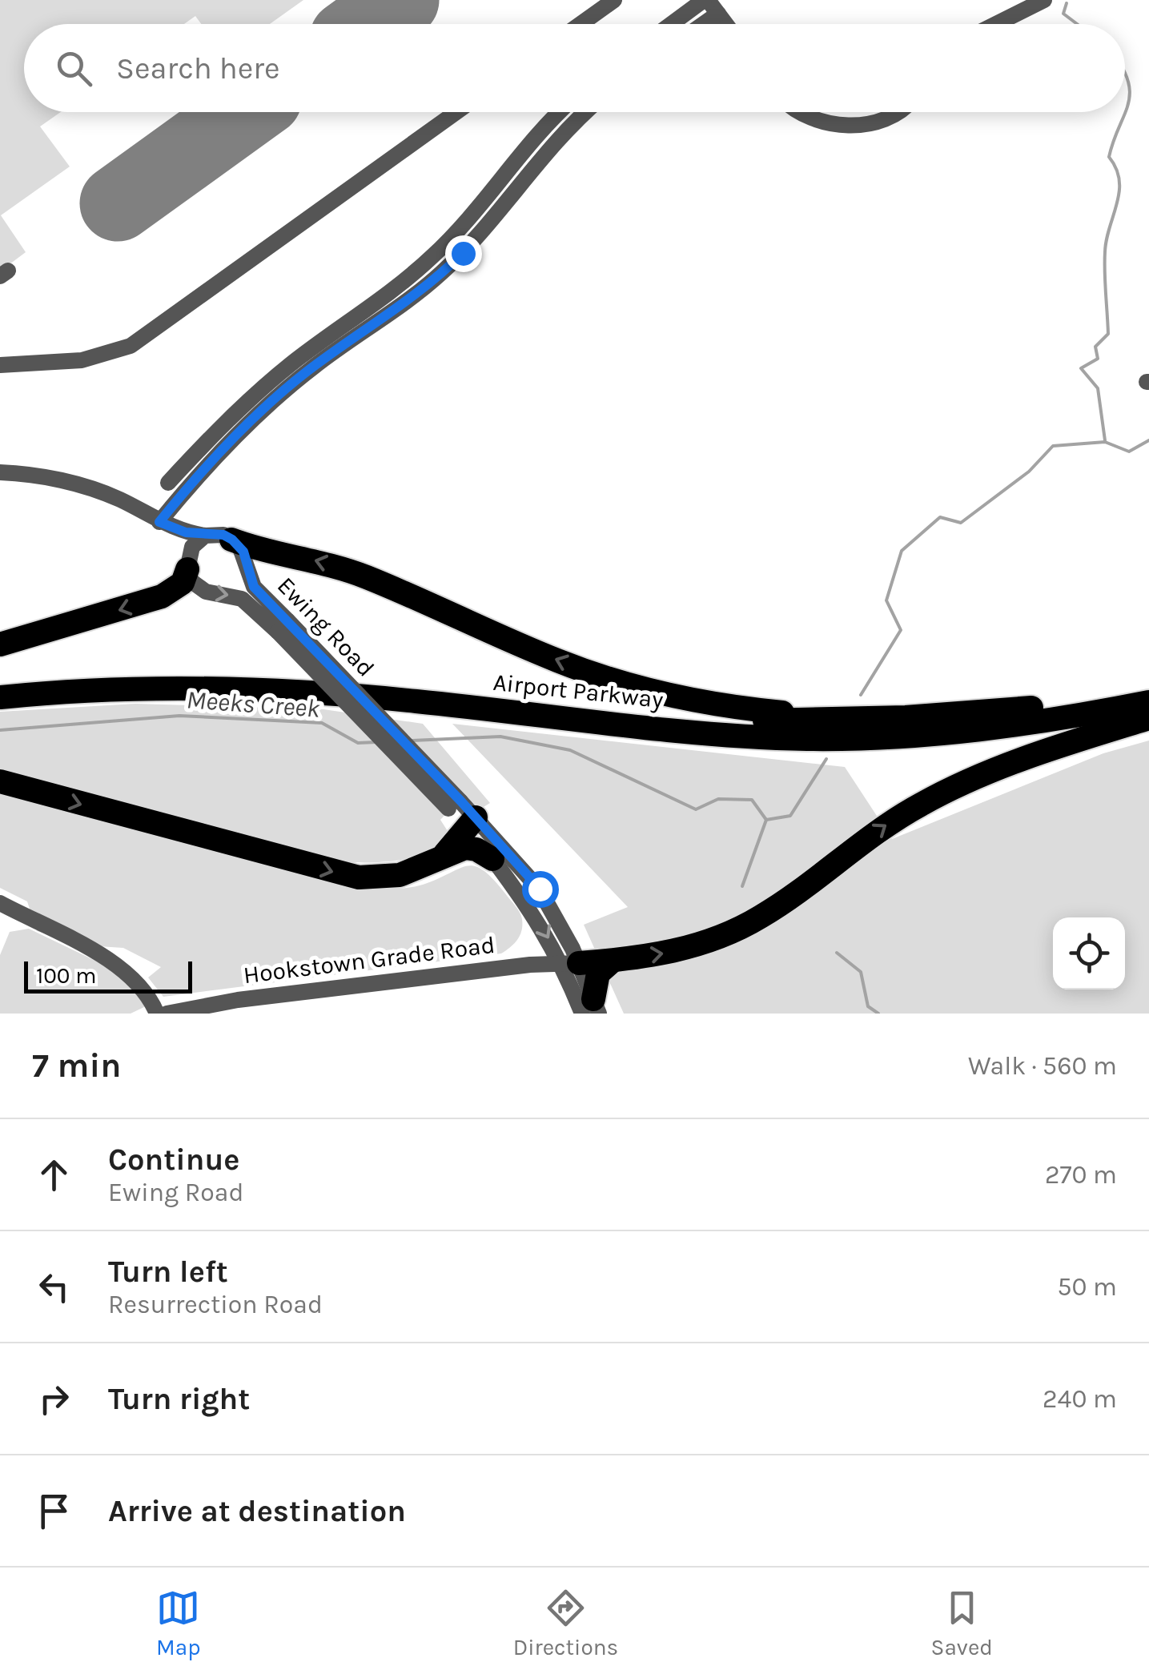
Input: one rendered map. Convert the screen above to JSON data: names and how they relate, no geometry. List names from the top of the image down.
{
  "streets": {
    "highway": ["Airport Parkway"],
    "street": ["Ewing Road", "Hookstown Grade Road"]
  },
  "crossings": [
    ["Ewing Road", "Hookstown Grade Road"]
  ],
  "water": ["Meeks Creek"],
  "scale_bar": "100 m",
  "page": {
    "search": "Search here",
    "scale": "100 m",
    "heading": ["7 min", "Walk · 560 m"],
    "list": [
      ["Continue", "Ewing Road", "270 m"],
      ["Turn left", "Resurrection Road", "50 m"],
      ["Turn right", "240 m"],
      "Arrive at destination"
    ],
    "nav": ["Map", "Directions", "Saved"]
  }
}
